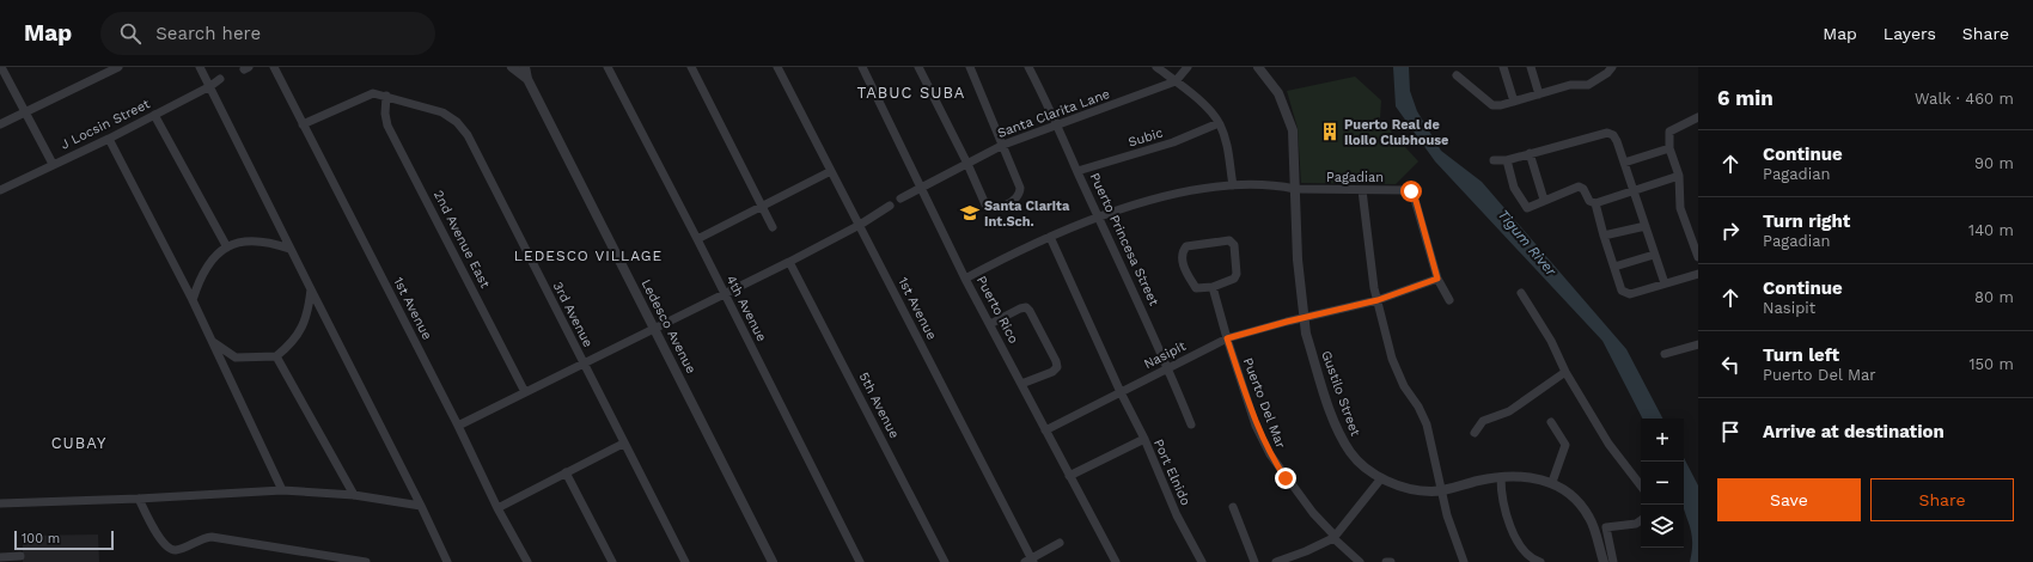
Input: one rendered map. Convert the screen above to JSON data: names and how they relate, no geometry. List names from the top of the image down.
{
  "streets": {
    "street": [
      "Santa Clarita Lane",
      "J Locsin Street",
      "Subic",
      "Pagadian",
      "2nd Avenue East",
      "Puerto Princesa Street",
      "1st Avenue",
      "4th Avenue",
      "Puerto Rico",
      "3rd Avenue",
      "Ledesco Avenue",
      "Nasipit",
      "Gustilo Street",
      "Puerto Del Mar",
      "5th Avenue",
      "Port Elnido"
    ]
  },
  "crossings": [
    ["Santa Clarita Lane", "Puerto Princesa Street"],
    ["Santa Clarita Lane", "Puerto Rico"],
    ["Subic", "Puerto Princesa Street"],
    ["Pagadian", "Puerto Princesa Street"],
    ["Pagadian", "Puerto Rico"],
    ["Pagadian", "Gustilo Street"],
    ["2nd Avenue East", "3rd Avenue"],
    ["Puerto Princesa Street", "Nasipit"],
    ["1st Avenue", "3rd Avenue"],
    ["Puerto Rico", "Nasipit"],
    ["Puerto Rico", "Port Elnido"],
    ["Nasipit", "Gustilo Street"],
    ["Nasipit", "Puerto Del Mar"]
  ],
  "districts": ["TABUC SUBA", "LEDESCO VILLAGE", "CUBAY"],
  "water": ["Tigum River"],
  "places": {
    "building": ["Puerto Real de Iloilo Clubhouse"],
    "school or university": ["Santa Clarita Int.Sch."]
  },
  "scale_bar": "100 m",
  "page": {
    "header": "Map",
    "search": "Search here",
    "nav": ["Map", "Layers", "Share"],
    "heading": ["6 min", "Walk · 460 m"],
    "list": [
      ["Continue", "Pagadian", "90 m"],
      ["Turn right", "Pagadian", "140 m"],
      ["Continue", "Nasipit", "80 m"],
      ["Turn left", "Puerto Del Mar", "150 m"],
      "Arrive at destination"
    ],
    "map_buttons": ["+", "−"],
    "buttons": ["Save", "Share"],
    "scale": "100 m"
  }
}
